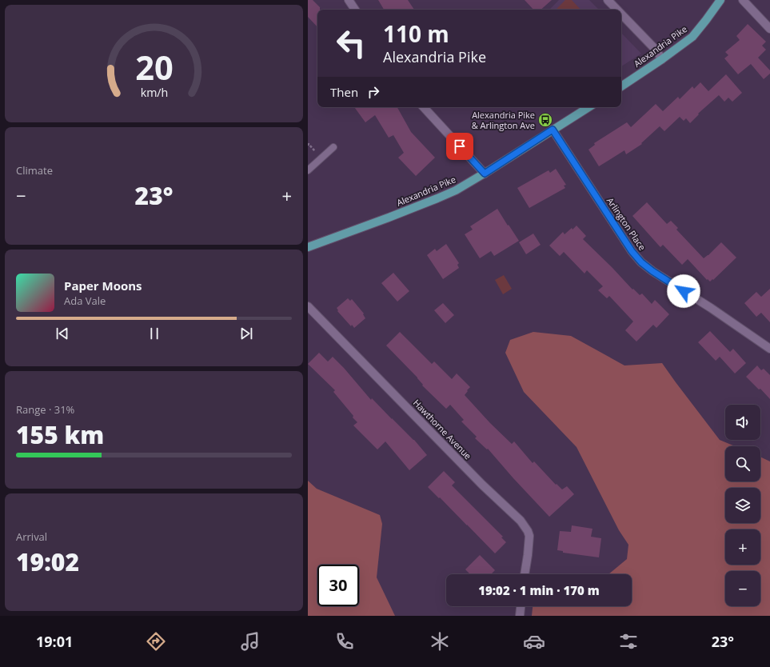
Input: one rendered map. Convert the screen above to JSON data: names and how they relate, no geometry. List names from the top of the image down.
{
  "streets": {
    "main road": ["Alexandria Pike"],
    "street": ["Arlington Place", "Hawthorne Avenue"]
  },
  "crossings": [
    ["Alexandria Pike", "Arlington Place"]
  ],
  "places": {
    "bus stop": ["Alexandria Pike & Arlington Ave"]
  },
  "page": {
    "turn": ["110 m", "Alexandria Pike"],
    "then": "Then",
    "tile": [
      "Climate",
      ["Range · 31%", "155 km"],
      ["Arrival", "19:02"]
    ],
    "heat": ["−", "23°", "+"],
    "song": ["Paper Moons", "Ada Vale"],
    "map_buttons": ["+", "−"],
    "limit": "30",
    "trip": "19:02 · 1 min · 170 m",
    "tabs": ["19:01", "23°"],
    "gauge": ["20", "km/h"]
  }
}
